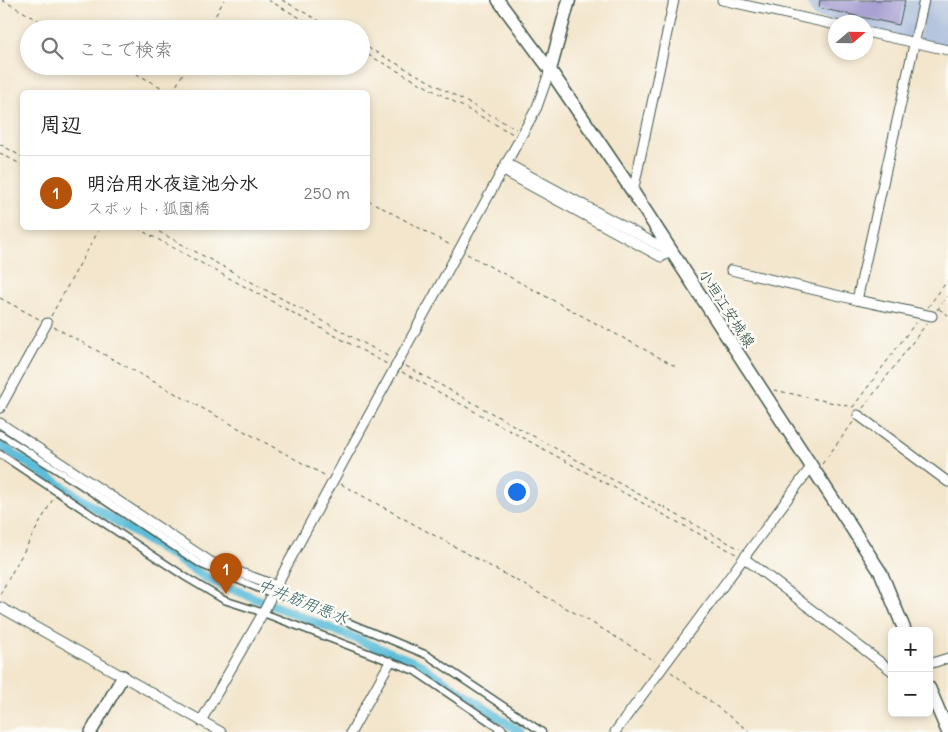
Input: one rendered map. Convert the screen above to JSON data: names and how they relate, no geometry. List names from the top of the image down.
{
  "streets": {
    "main road": ["小垣江安城線"]
  },
  "water": ["中井筋用悪水"],
  "north": "right",
  "page": {
    "search": "ここで検索",
    "heading": "周辺",
    "list": [
      {
        "mark": "1",
        "name": "明治用水夜這池分水",
        "note": "スポット · 狐園橋",
        "value": "250 m"
      }
    ],
    "pins": "1",
    "map_buttons": ["+", "−"]
  }
}
